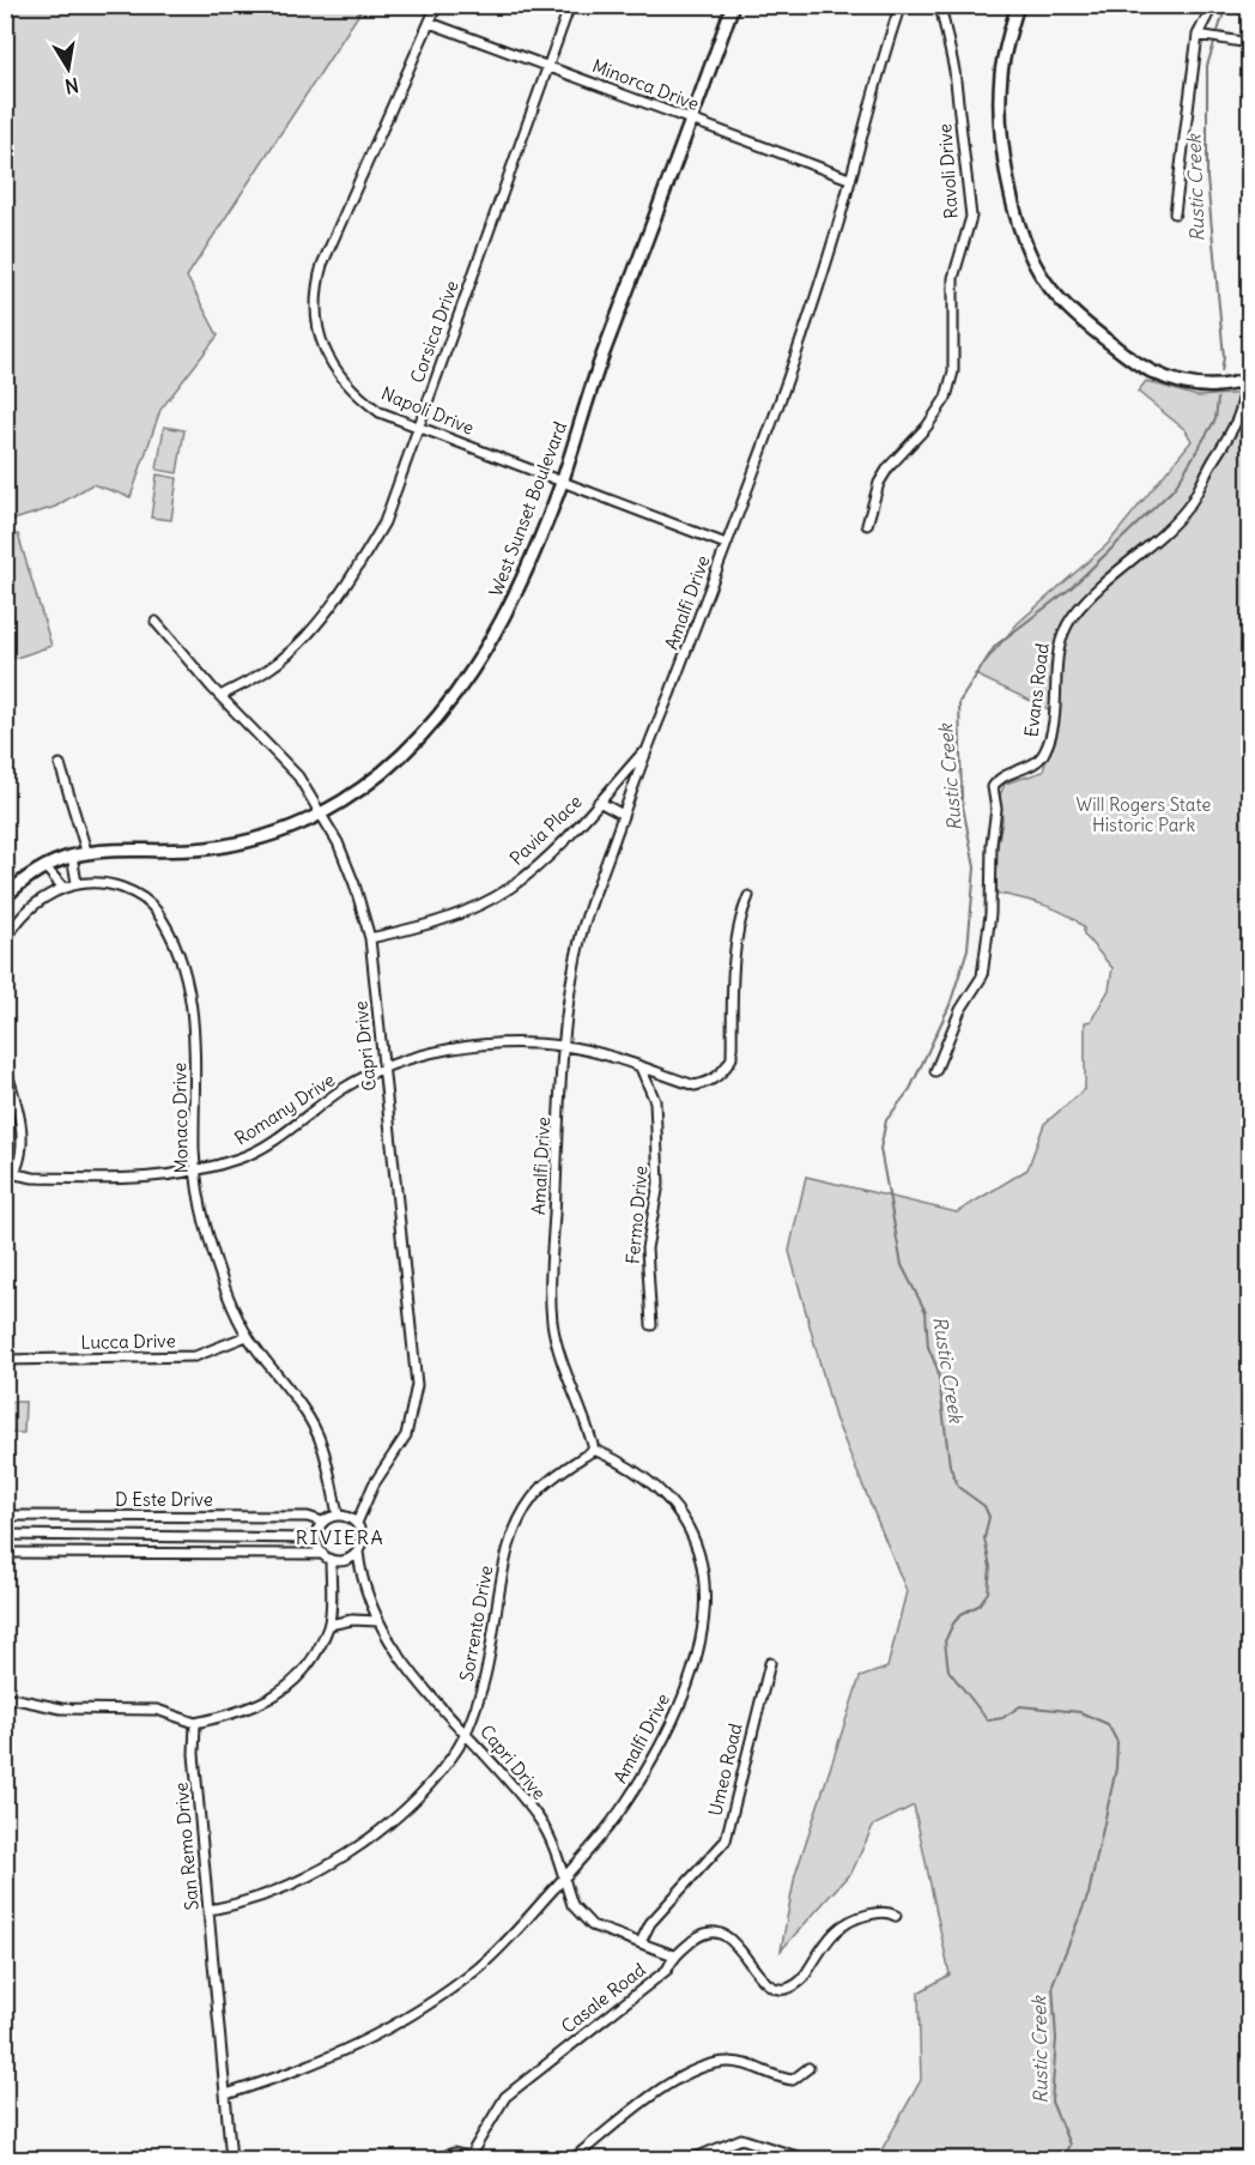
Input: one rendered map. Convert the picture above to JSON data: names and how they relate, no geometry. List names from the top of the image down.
{
  "streets": {
    "main road": ["West Sunset Boulevard"],
    "street": [
      "Minorca Drive",
      "Ravoli Drive",
      "Corsica Drive",
      "Napoli Drive",
      "Amalfi Drive",
      "Evans Road",
      "Pavia Place",
      "Capri Drive",
      "Romany Drive",
      "Monaco Drive",
      "Fermo Drive",
      "Lucca Drive",
      "D Este Drive",
      "Sorrento Drive",
      "Umeo Road",
      "San Remo Drive",
      "Casale Road"
    ]
  },
  "crossings": [
    ["Minorca Drive", "Corsica Drive"],
    ["Minorca Drive", "Napoli Drive"],
    ["Minorca Drive", "West Sunset Boulevard"],
    ["Minorca Drive", "Amalfi Drive"],
    ["Corsica Drive", "Napoli Drive"],
    ["Corsica Drive", "Capri Drive"],
    ["Napoli Drive", "West Sunset Boulevard"],
    ["Napoli Drive", "Amalfi Drive"],
    ["West Sunset Boulevard", "Capri Drive"],
    ["Amalfi Drive", "Pavia Place"],
    ["Amalfi Drive", "Capri Drive"],
    ["Amalfi Drive", "Romany Drive"],
    ["Amalfi Drive", "Sorrento Drive"],
    ["Amalfi Drive", "San Remo Drive"],
    ["Pavia Place", "Capri Drive"],
    ["Capri Drive", "Romany Drive"],
    ["Capri Drive", "Monaco Drive"],
    ["Capri Drive", "D Este Drive"],
    ["Capri Drive", "Sorrento Drive"],
    ["Capri Drive", "Umeo Road"],
    ["Capri Drive", "Casale Road"],
    ["Romany Drive", "Monaco Drive"],
    ["Romany Drive", "Fermo Drive"],
    ["Monaco Drive", "Lucca Drive"],
    ["Monaco Drive", "D Este Drive"],
    ["Sorrento Drive", "San Remo Drive"]
  ],
  "districts": ["RIVIERA"],
  "water": ["Rustic Creek"],
  "parks": ["Will Rogers State Historic Park"],
  "north": "bottom"
}
